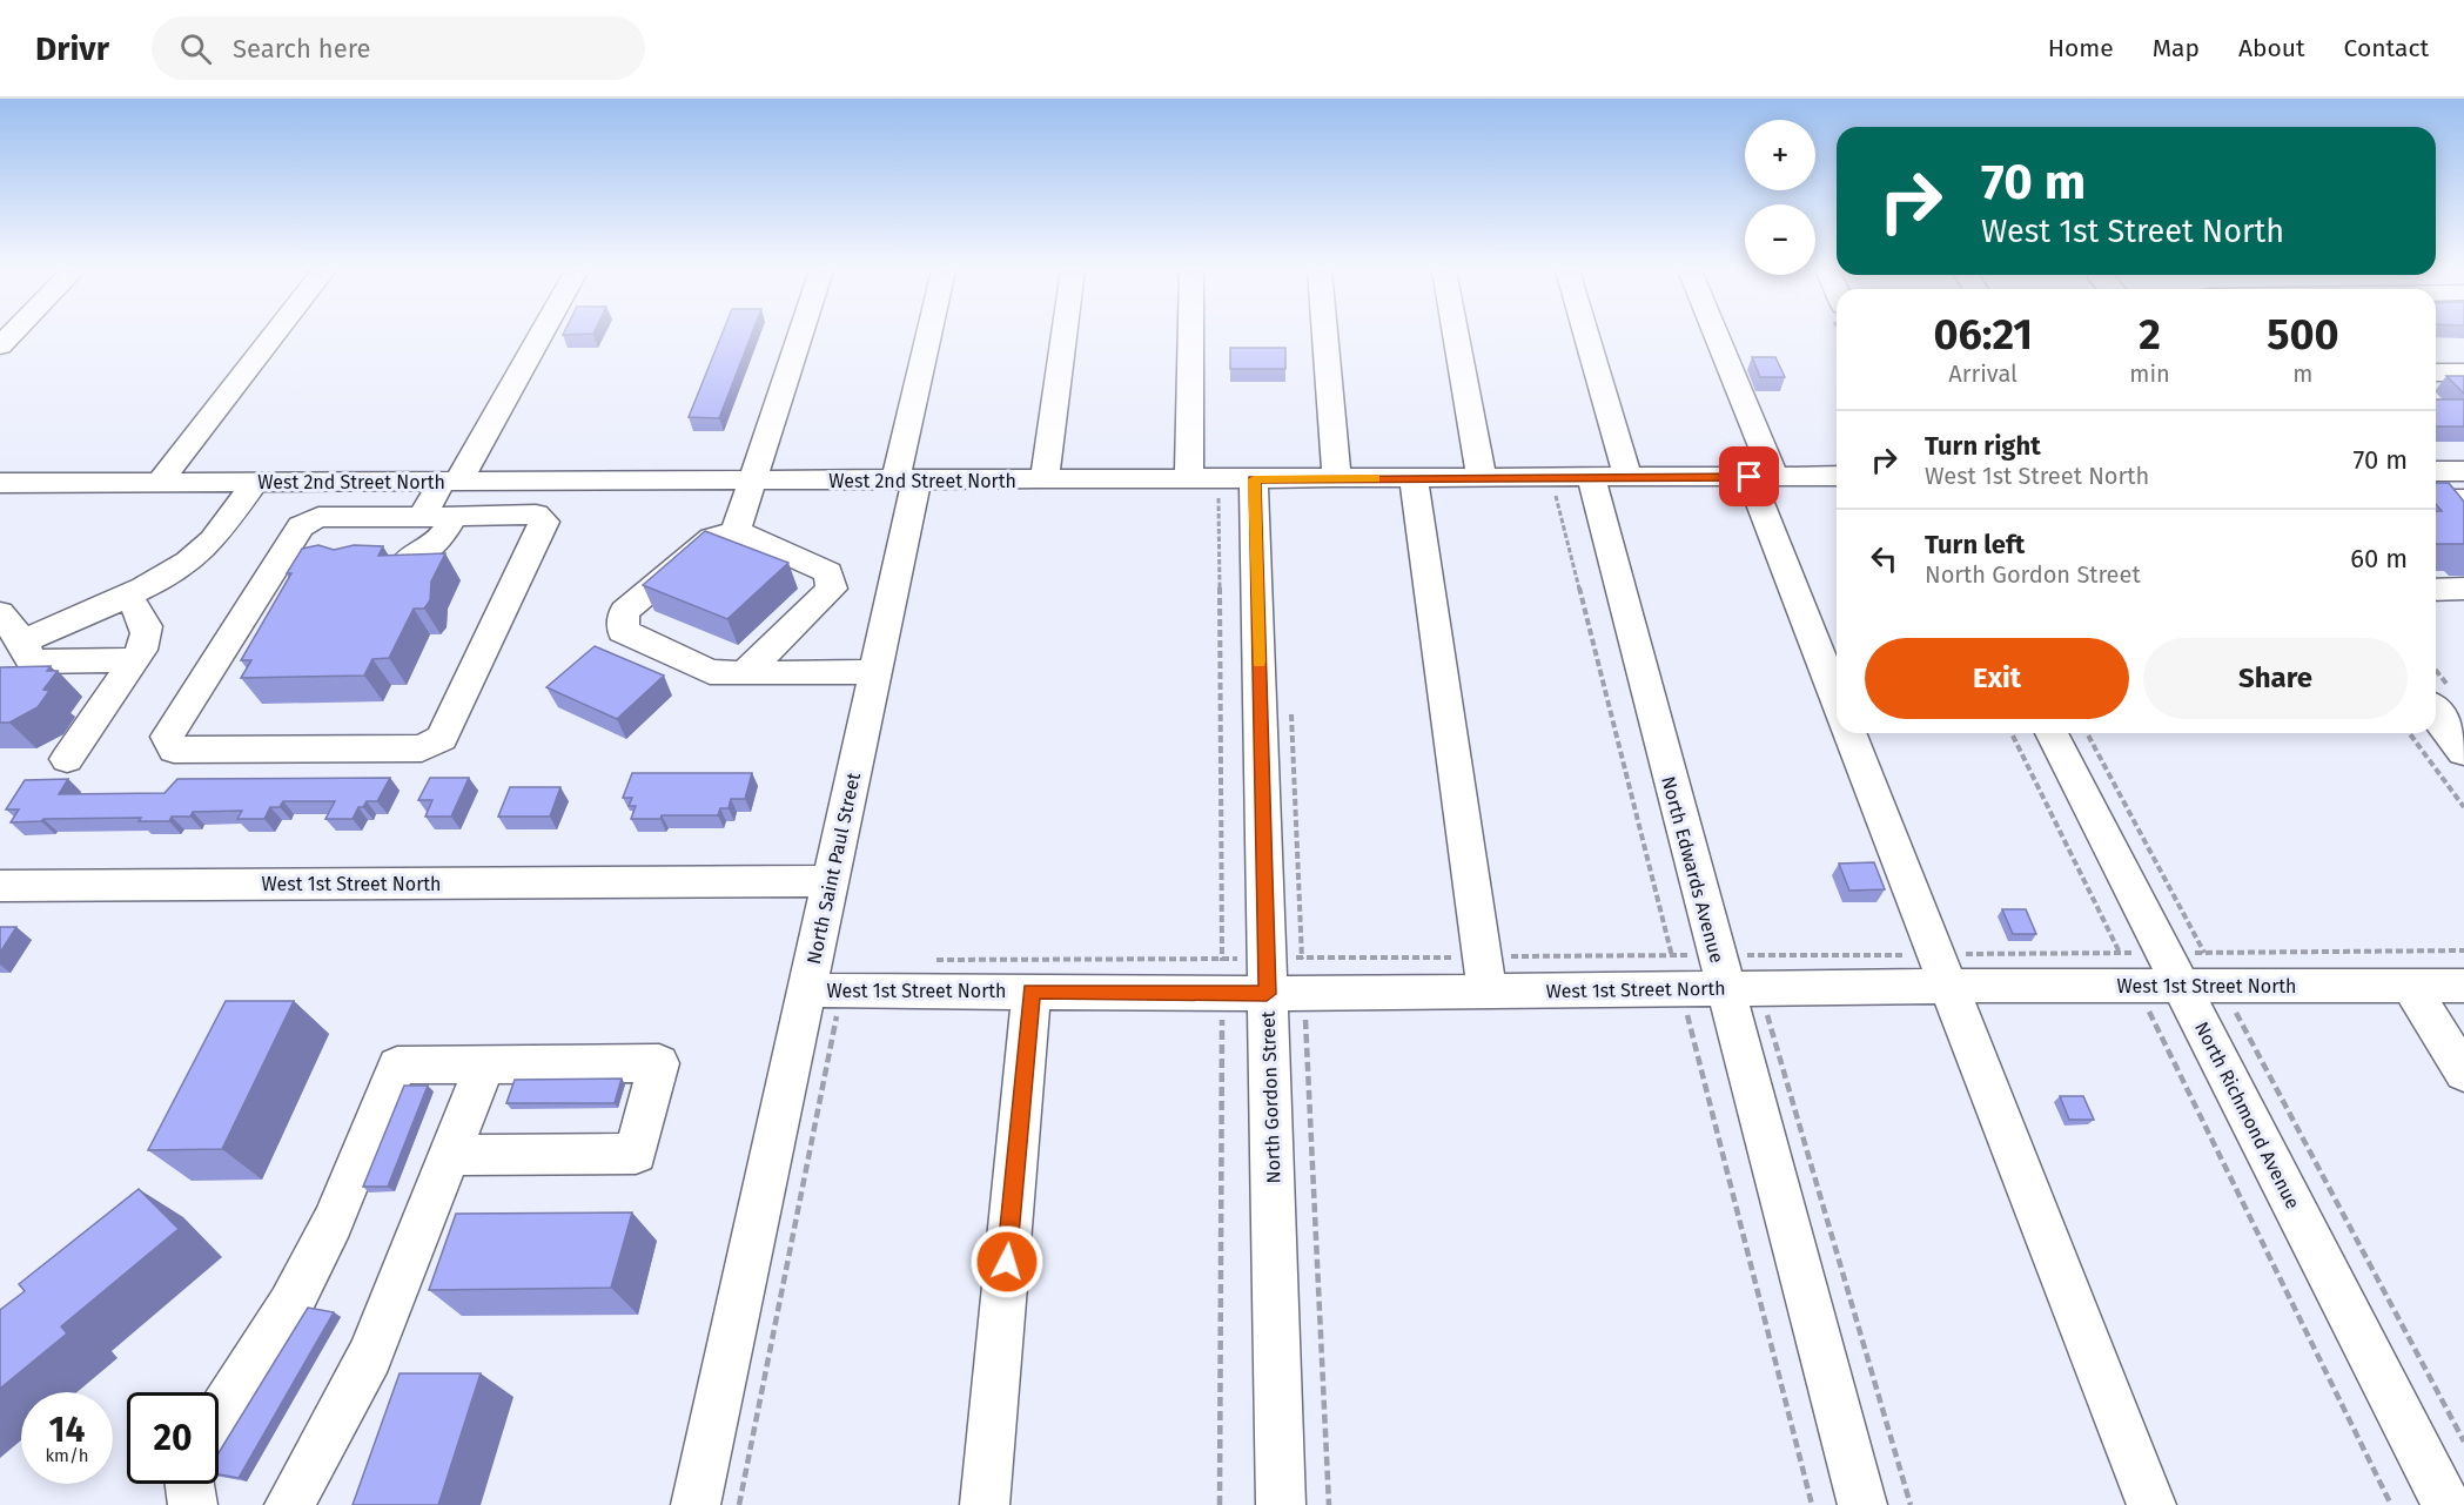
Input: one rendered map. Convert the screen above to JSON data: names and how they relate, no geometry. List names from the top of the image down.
{
  "streets": {
    "street": [
      "West 2nd Street North",
      "North Saint Paul Street",
      "North Edwards Avenue",
      "West 1st Street North",
      "North Gordon Street",
      "North Richmond Avenue"
    ]
  },
  "crossings": [
    ["West 2nd Street North", "North Saint Paul Street"],
    ["West 2nd Street North", "North Edwards Avenue"],
    ["West 2nd Street North", "North Gordon Street"],
    ["North Saint Paul Street", "West 1st Street North"],
    ["North Edwards Avenue", "West 1st Street North"],
    ["West 1st Street North", "North Gordon Street"],
    ["West 1st Street North", "North Richmond Avenue"]
  ],
  "page": {
    "header": "Drivr",
    "search": "Search here",
    "nav": [
      "Home",
      "Map",
      "About",
      "Contact"
    ],
    "map_buttons": ["+", "−"],
    "turn": ["70 m", "West 1st Street North"],
    "eta": [
      "06:21",
      "Arrival",
      "2",
      "min",
      "500",
      "m"
    ],
    "list": [
      {
        "name": "Turn right",
        "note": "West 1st Street North",
        "value": "70 m"
      },
      {
        "name": "Turn left",
        "note": "North Gordon Street",
        "value": "60 m"
      }
    ],
    "buttons": ["Exit", "Share"],
    "speed": "14 km/h",
    "limit": "20"
  }
}
